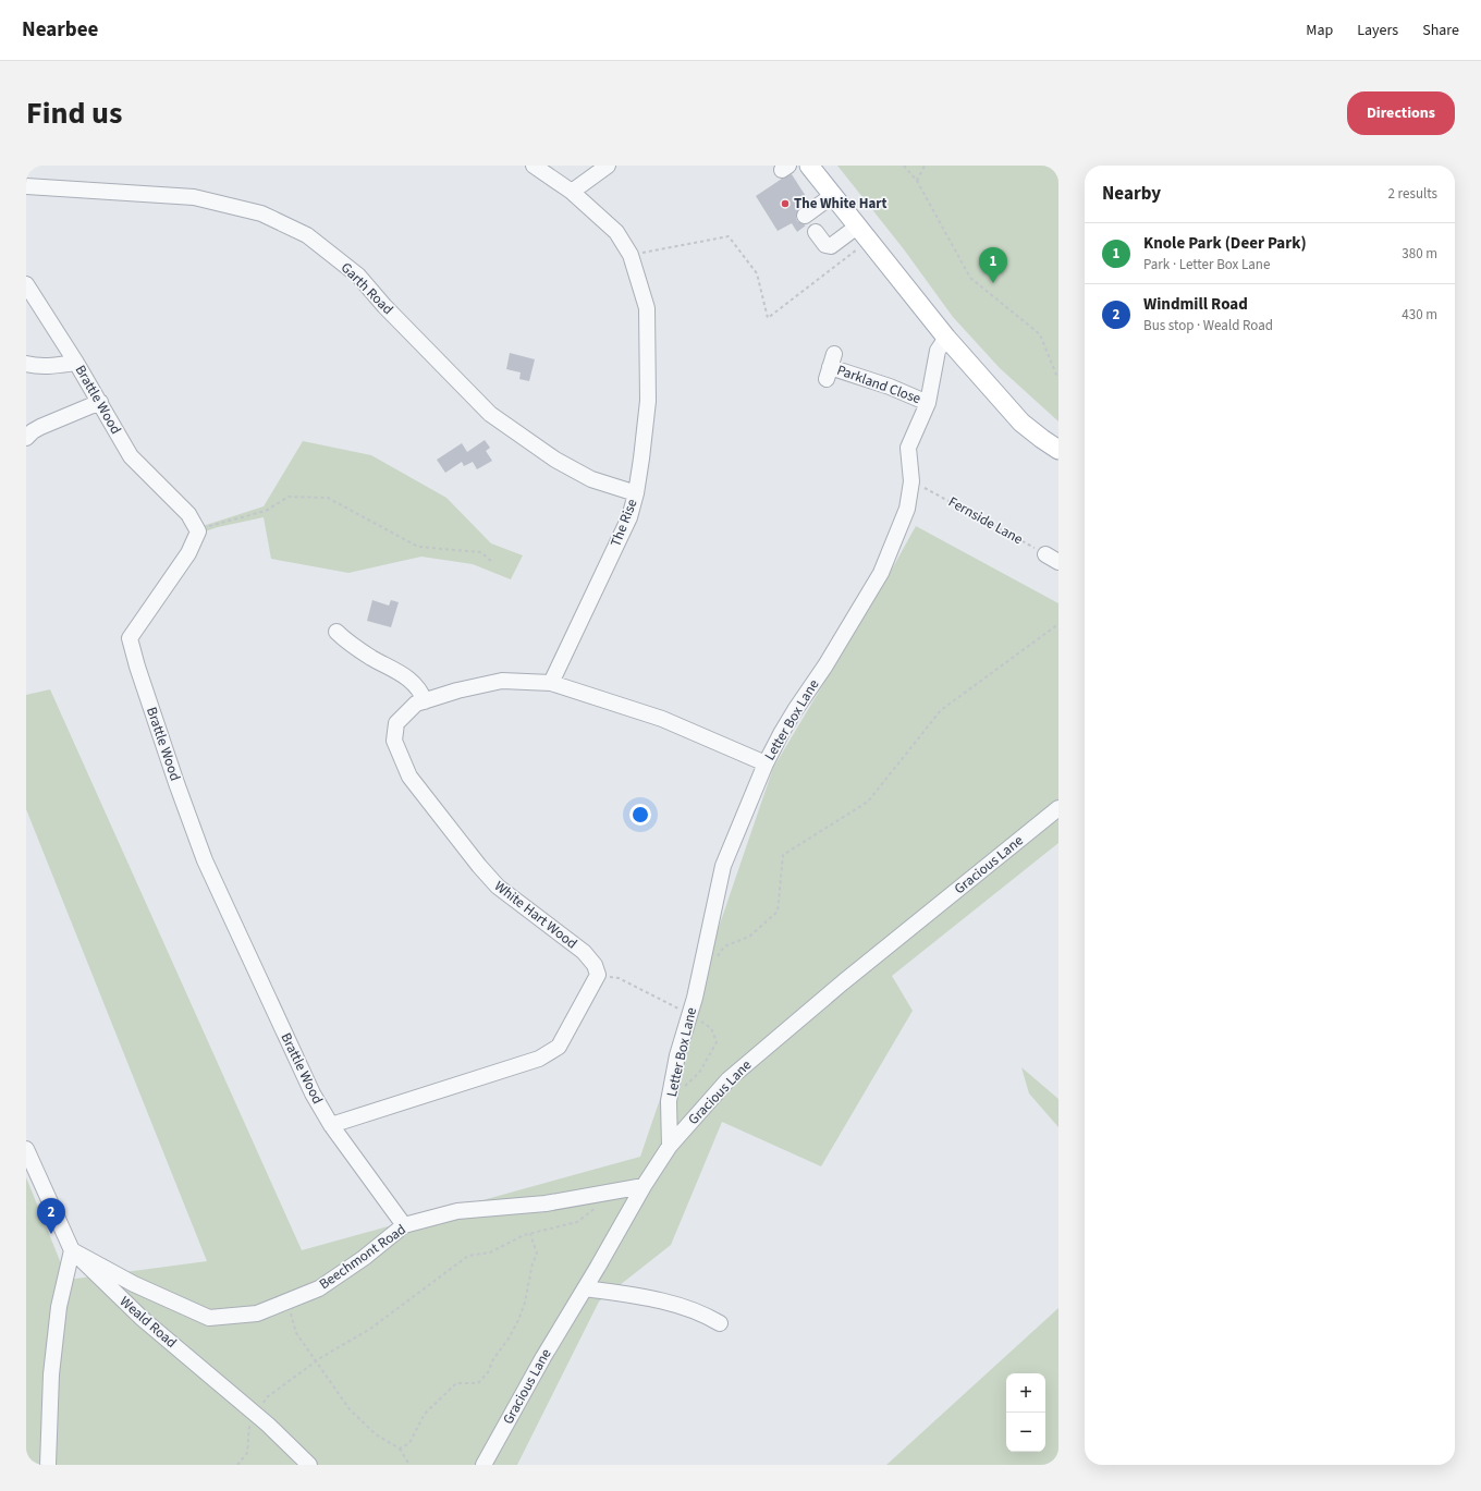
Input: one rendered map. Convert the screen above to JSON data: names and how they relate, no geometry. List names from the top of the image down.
{
  "streets": {
    "street": [
      "Garth Road",
      "Parkland Close",
      "Brattle Wood",
      "The Rise",
      "Letter Box Lane",
      "Gracious Lane",
      "White Hart Wood",
      "Beechmont Road",
      "Weald Road"
    ],
    "path": ["Fernside Lane"]
  },
  "crossings": [
    ["Garth Road", "The Rise"],
    ["Parkland Close", "Letter Box Lane"],
    ["Brattle Wood", "Beechmont Road"],
    ["Fernside Lane", "Letter Box Lane"],
    ["The Rise", "White Hart Wood"],
    ["Letter Box Lane", "Gracious Lane"],
    ["Gracious Lane", "Beechmont Road"],
    ["Beechmont Road", "Weald Road"]
  ],
  "places": ["The White Hart"],
  "page": {
    "header": "Nearbee",
    "nav": ["Map", "Layers", "Share"],
    "title": "Find us",
    "buttons": "Directions",
    "heading": ["Nearby", "2 results"],
    "list": [
      {
        "mark": "1",
        "name": "Knole Park (Deer Park)",
        "note": "Park · Letter Box Lane",
        "value": "380 m"
      },
      {
        "mark": "2",
        "name": "Windmill Road",
        "note": "Bus stop · Weald Road",
        "value": "430 m"
      }
    ],
    "pins": ["1", "2"],
    "map_buttons": ["+", "−"]
  }
}
